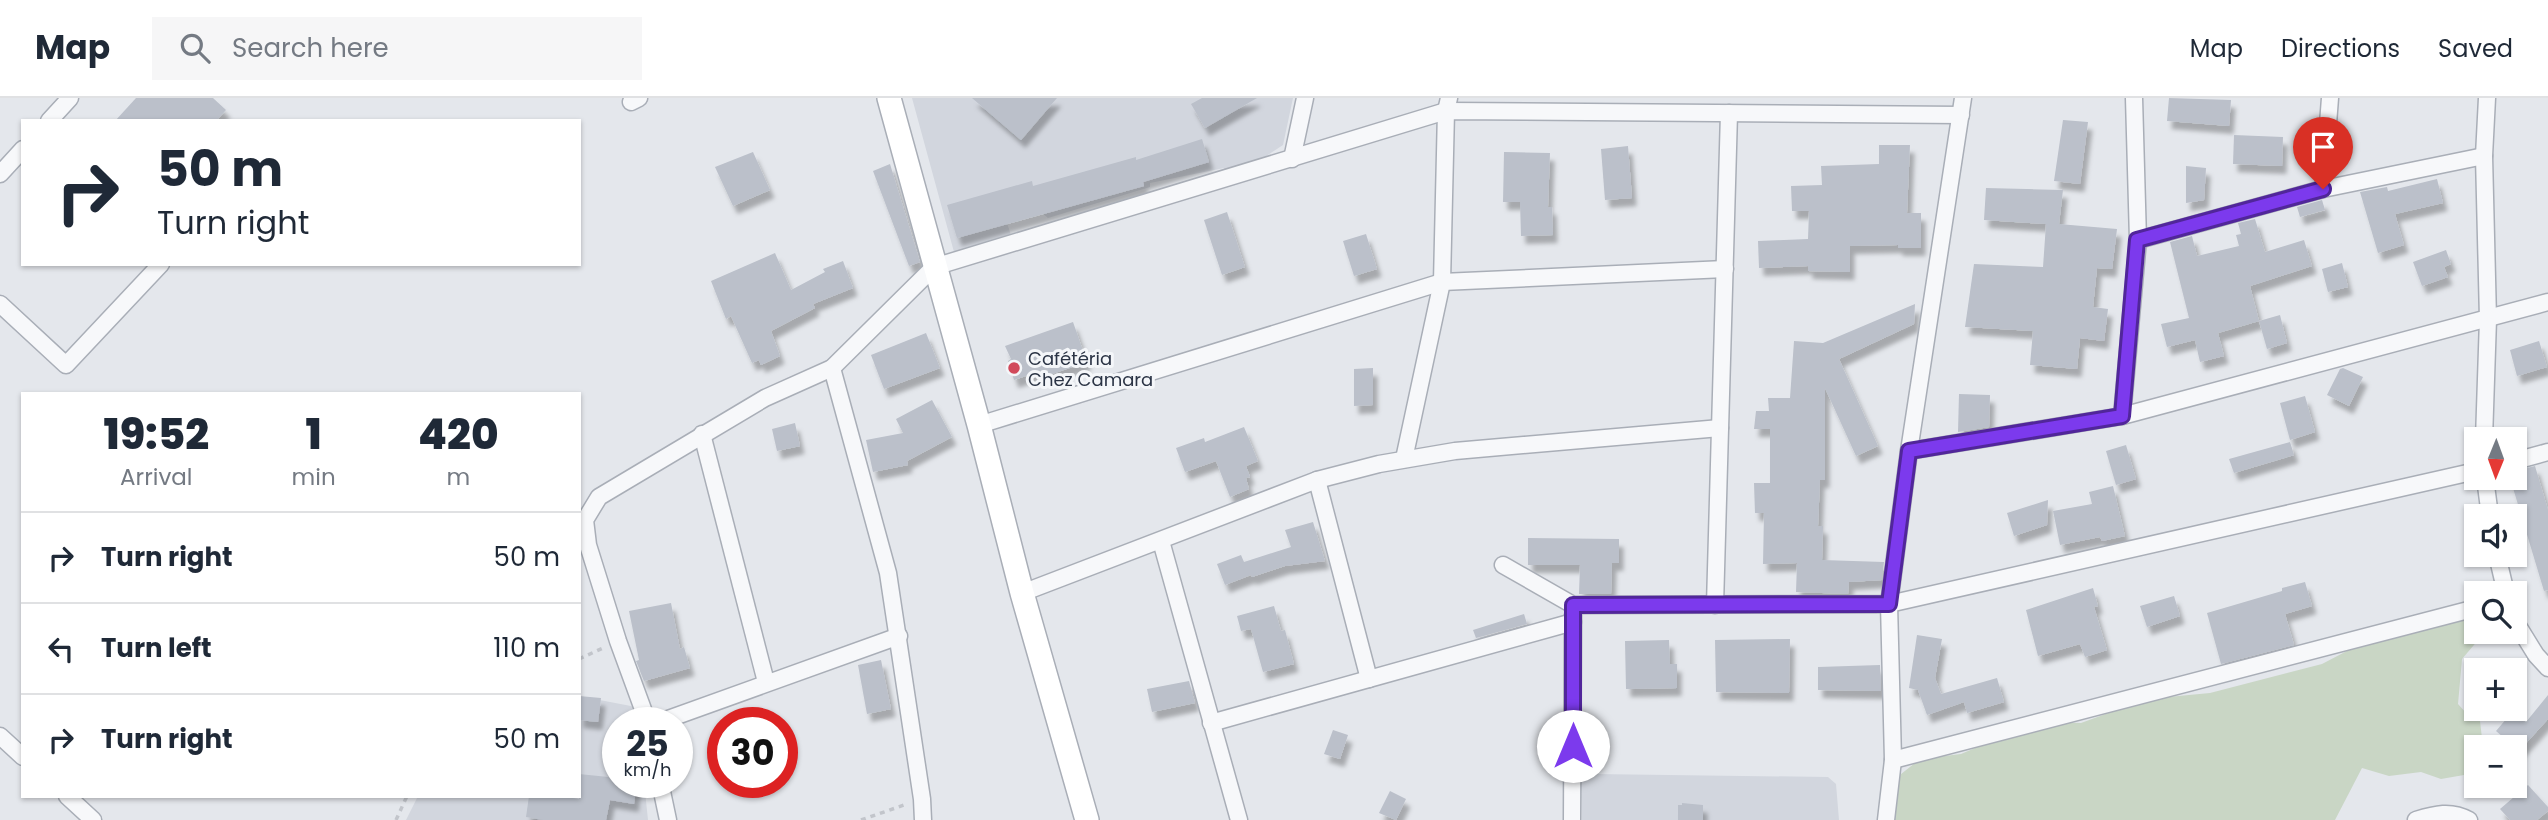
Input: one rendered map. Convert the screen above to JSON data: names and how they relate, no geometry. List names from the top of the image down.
{
  "places": ["Cafétéria Chez Camara"],
  "north": "bottom",
  "page": {
    "header": "Map",
    "search": "Search here",
    "nav": ["Map", "Directions", "Saved"],
    "turn": ["50 m", "Turn right"],
    "eta": [
      "19:52",
      "Arrival",
      "1",
      "min",
      "420",
      "m"
    ],
    "map_buttons": ["+", "−"],
    "list": [
      {
        "name": "Turn right",
        "value": "50 m"
      },
      {
        "name": "Turn left",
        "value": "110 m"
      },
      {
        "name": "Turn right",
        "value": "50 m"
      }
    ],
    "speed": "25 km/h",
    "limit": "30"
  }
}
